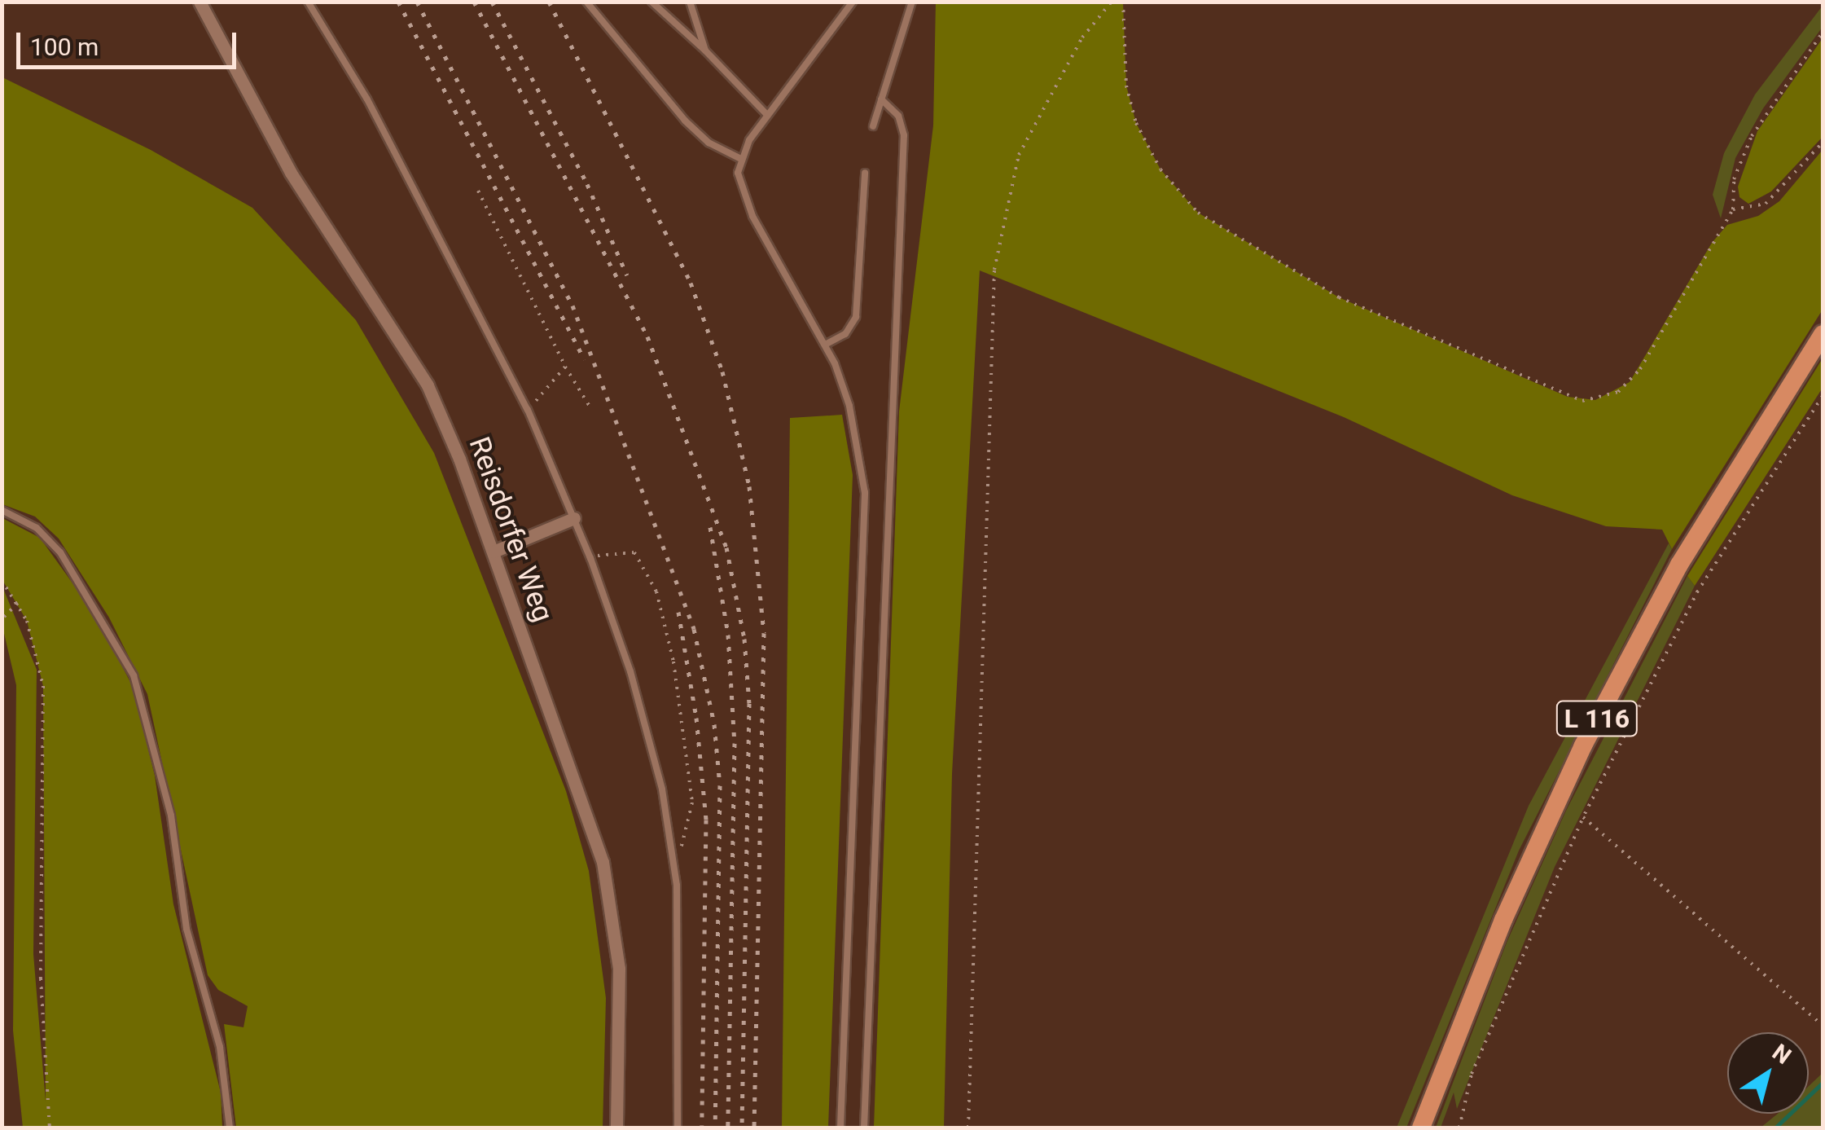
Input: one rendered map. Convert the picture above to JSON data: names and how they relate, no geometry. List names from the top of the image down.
{
  "streets": {
    "main road": ["L 116"],
    "street": ["Reisdorfer Weg"]
  },
  "scale_bar": "100 m",
  "north": "top right"
}
